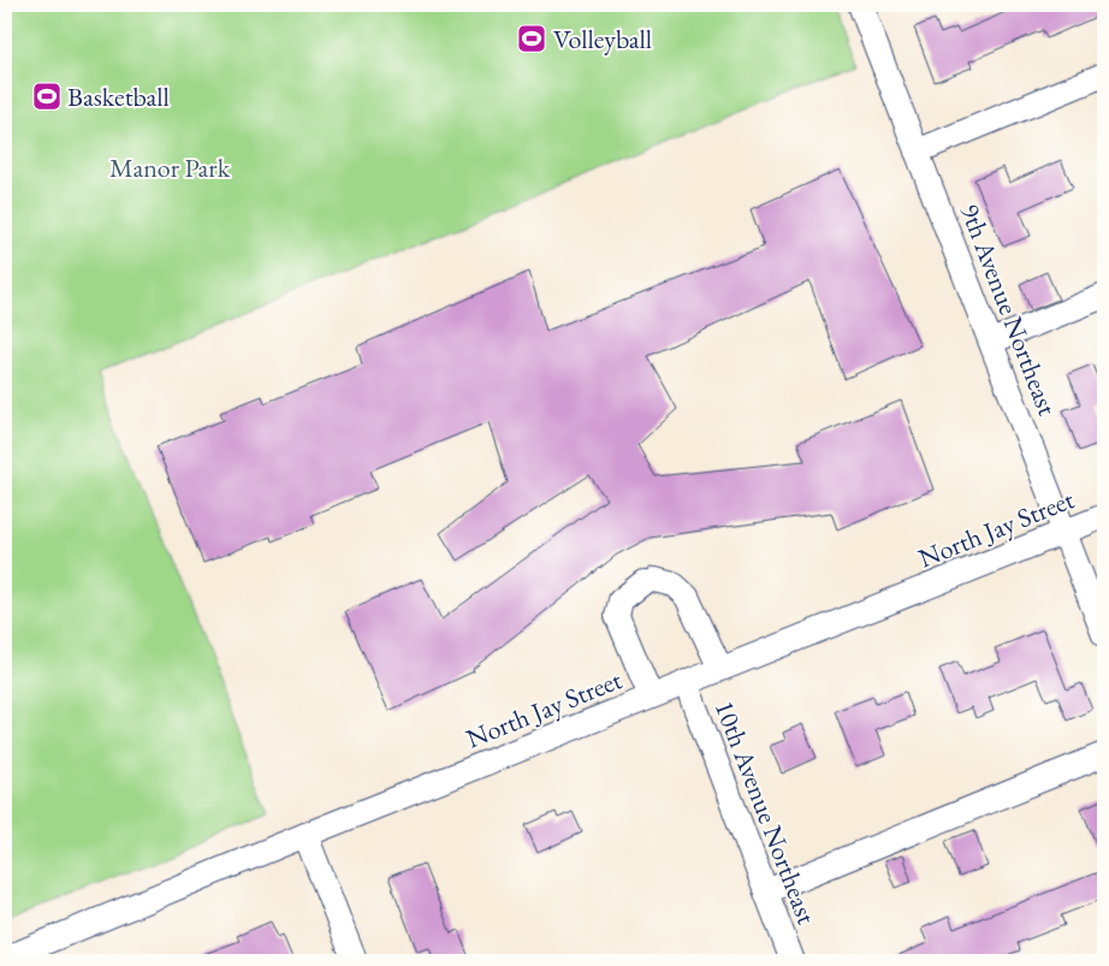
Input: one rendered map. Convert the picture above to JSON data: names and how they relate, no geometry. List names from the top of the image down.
{
  "streets": {
    "street": ["9th Avenue Northeast", "North Jay Street", "10th Avenue Northeast"]
  },
  "crossings": [
    ["9th Avenue Northeast", "North Jay Street"],
    ["North Jay Street", "10th Avenue Northeast"]
  ],
  "parks": ["Manor Park"],
  "places": {
    "sports": ["Volleyball", "Basketball"]
  }
}
